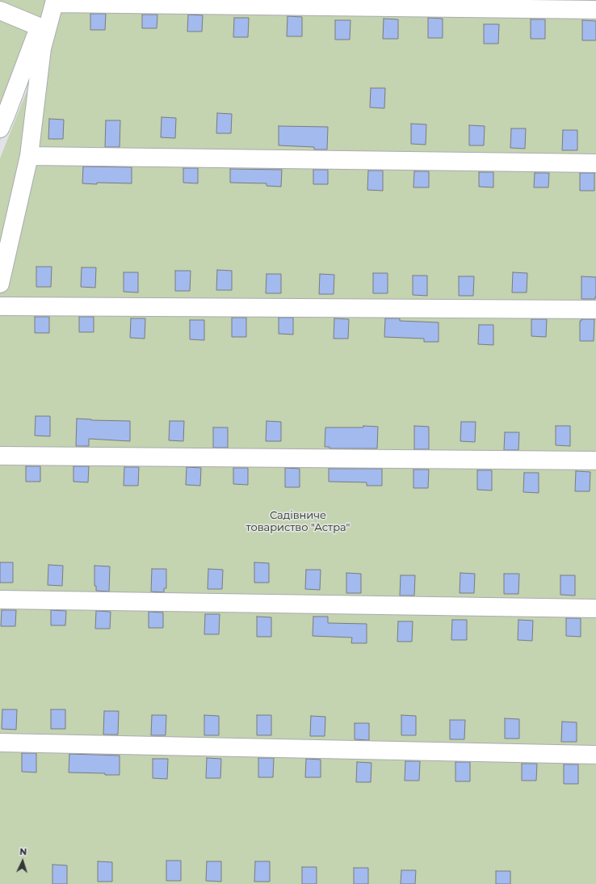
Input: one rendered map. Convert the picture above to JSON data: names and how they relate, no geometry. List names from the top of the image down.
{
  "parks": ["Садівниче товариство \"Астра\""],
  "north": "top"
}
